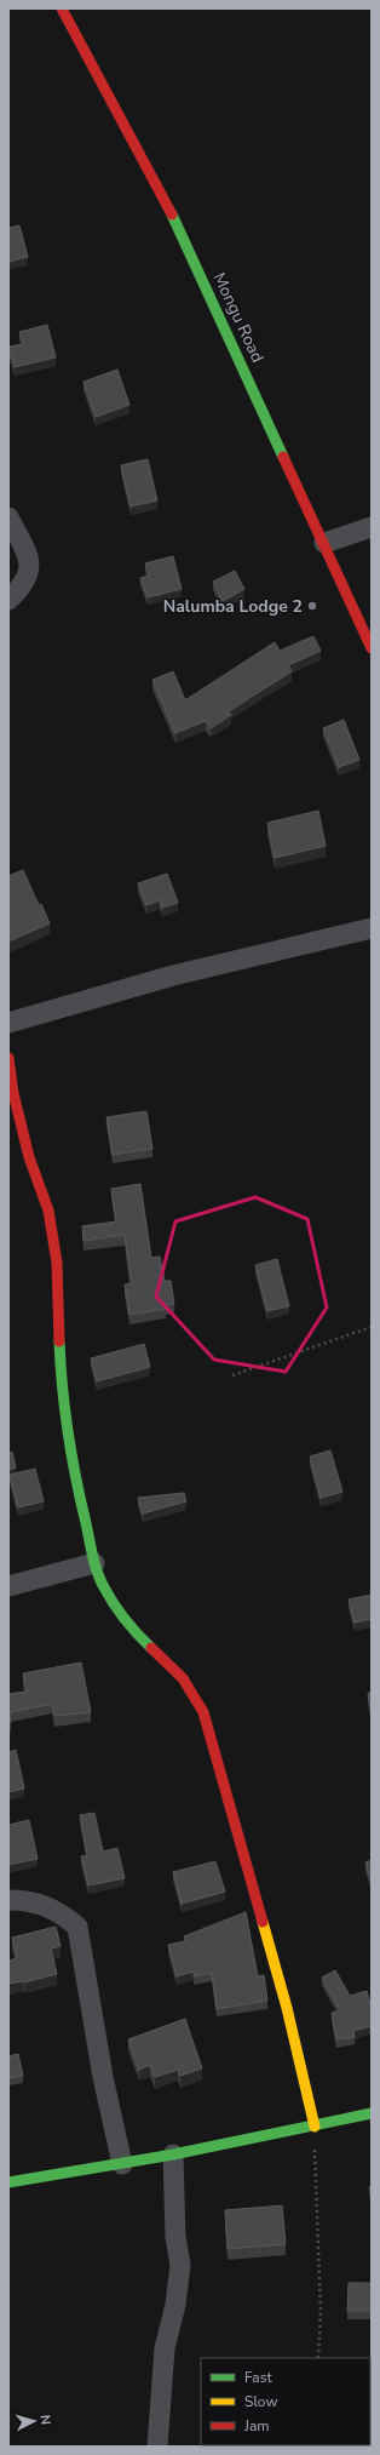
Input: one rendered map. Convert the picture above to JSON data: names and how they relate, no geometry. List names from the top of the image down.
{
  "streets": {
    "street": ["Mongu Road"]
  },
  "places": ["Nalumba Lodge 2"],
  "legend": ["Fast", "Slow", "Jam"],
  "north": "right"
}
